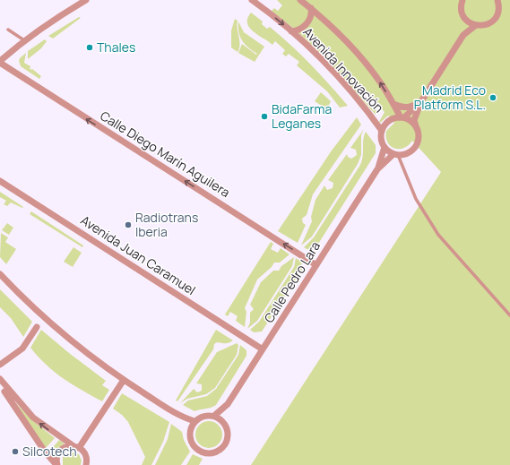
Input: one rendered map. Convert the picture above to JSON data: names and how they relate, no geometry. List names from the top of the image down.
{
  "streets": {
    "street": [
      "Avenida Innovación",
      "Calle Diego Marín Aguilera",
      "Avenida Juan Caramuel",
      "Calle Pedro Lara"
    ]
  },
  "crossings": [
    ["Avenida Innovación", "Calle Pedro Lara"],
    ["Calle Diego Marín Aguilera", "Calle Pedro Lara"],
    ["Avenida Juan Caramuel", "Calle Pedro Lara"]
  ],
  "one_way": ["Calle Diego Marín Aguilera"],
  "places": [
    "Thales",
    "Madrid Eco Platform S.L.",
    "BidaFarma Leganes",
    "Radiotrans Iberia",
    "Silcotech"
  ]
}
